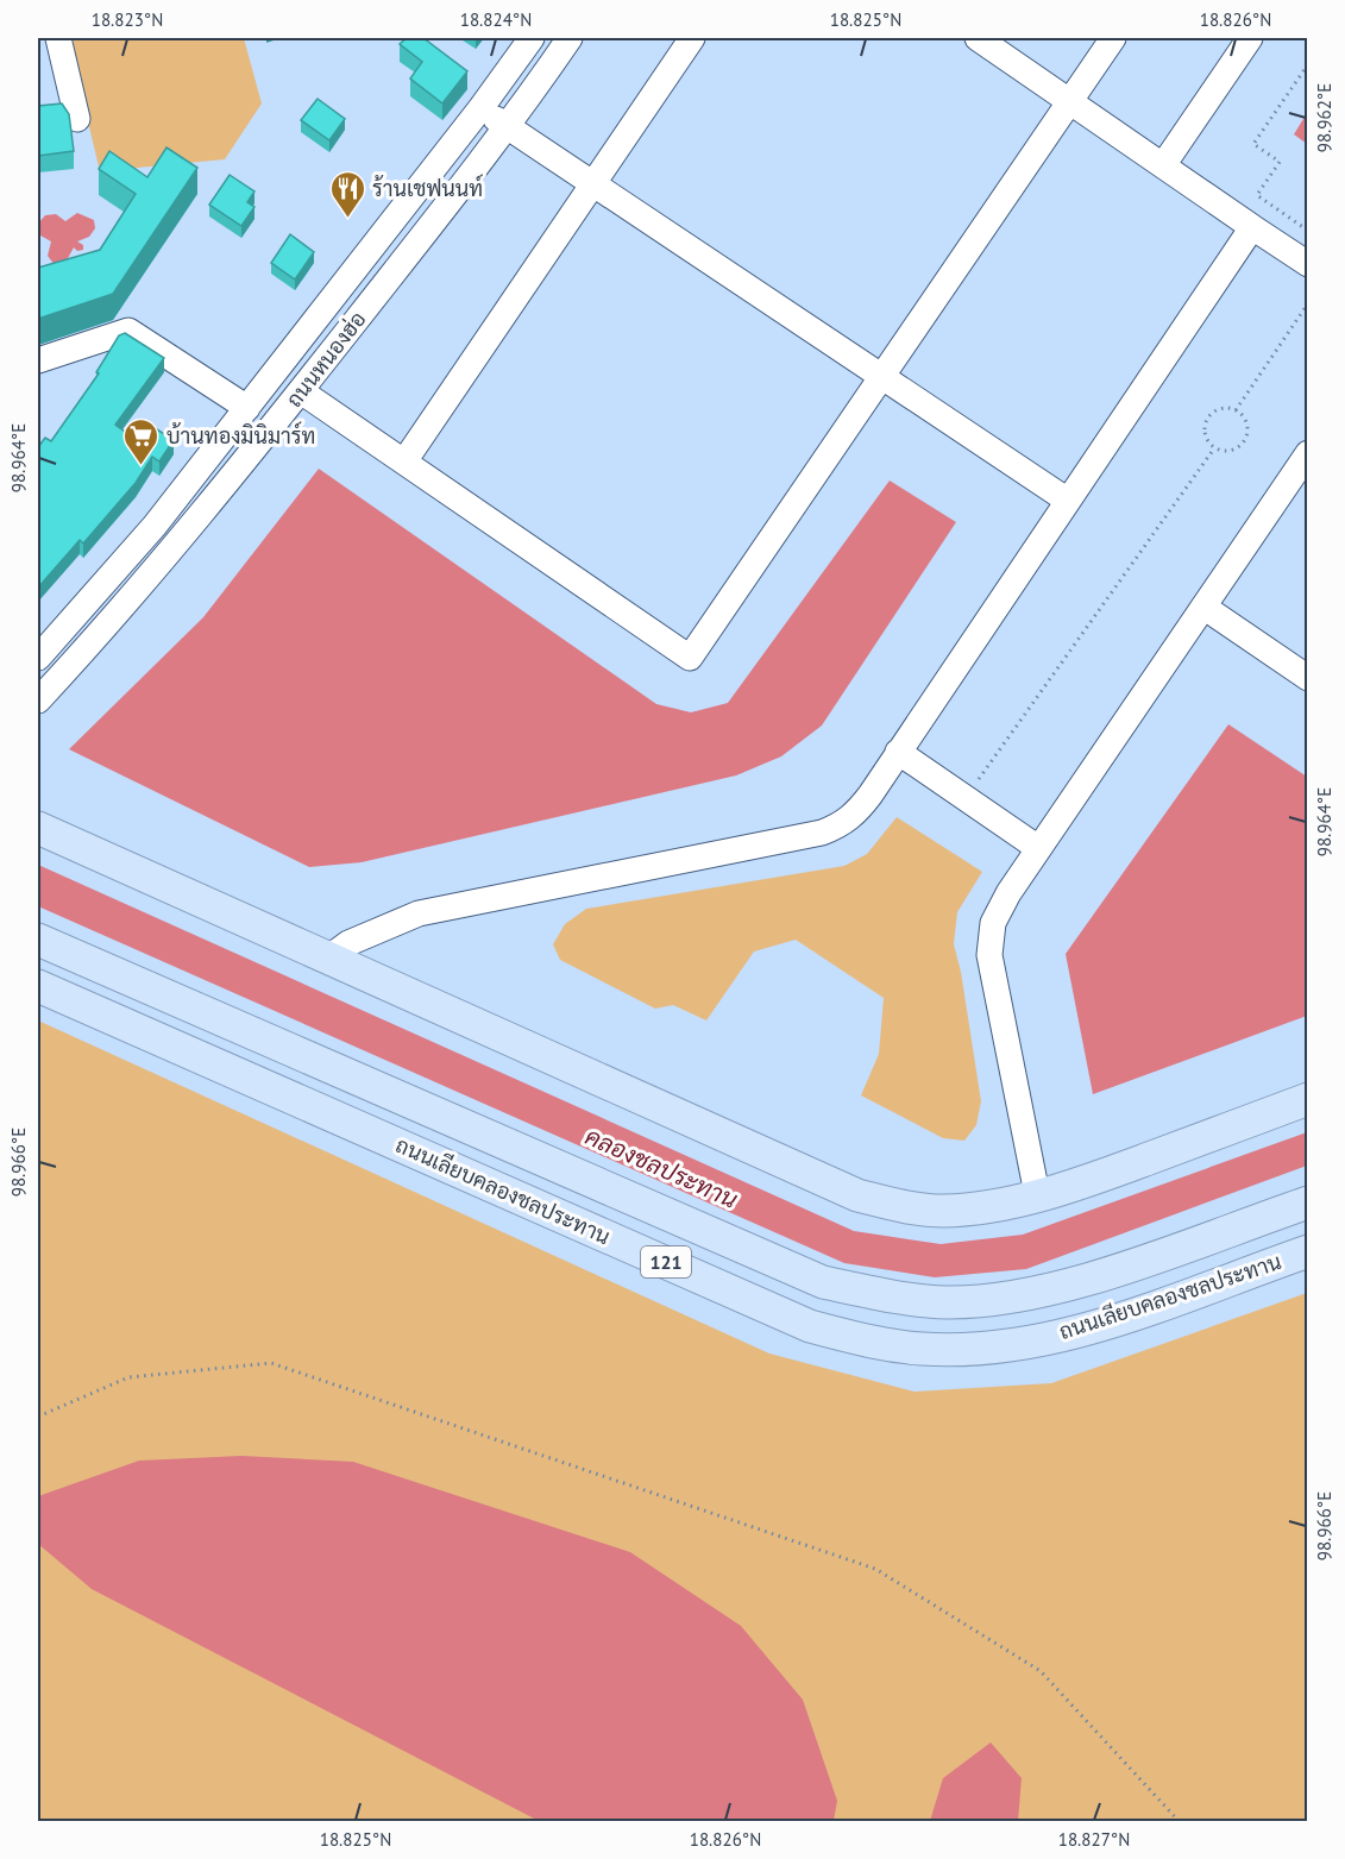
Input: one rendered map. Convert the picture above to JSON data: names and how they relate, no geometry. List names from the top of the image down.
{
  "streets": {
    "main road": ["ถนนเลียบคลองชลประทาน", "121"],
    "street": ["ถนนหนองฮ่อ"]
  },
  "water": ["คลองชลประทาน"],
  "places": {
    "restaurant": ["ร้านเชฟนนท์"],
    "supermarket": ["บ้านทองมินิมาร์ท"]
  },
  "coordinates": [
    "18.823°N",
    "18.824°N",
    "18.825°N",
    "18.826°N",
    "98.962°E",
    "98.964°E",
    "98.966°E",
    "18.827°N"
  ]
}
